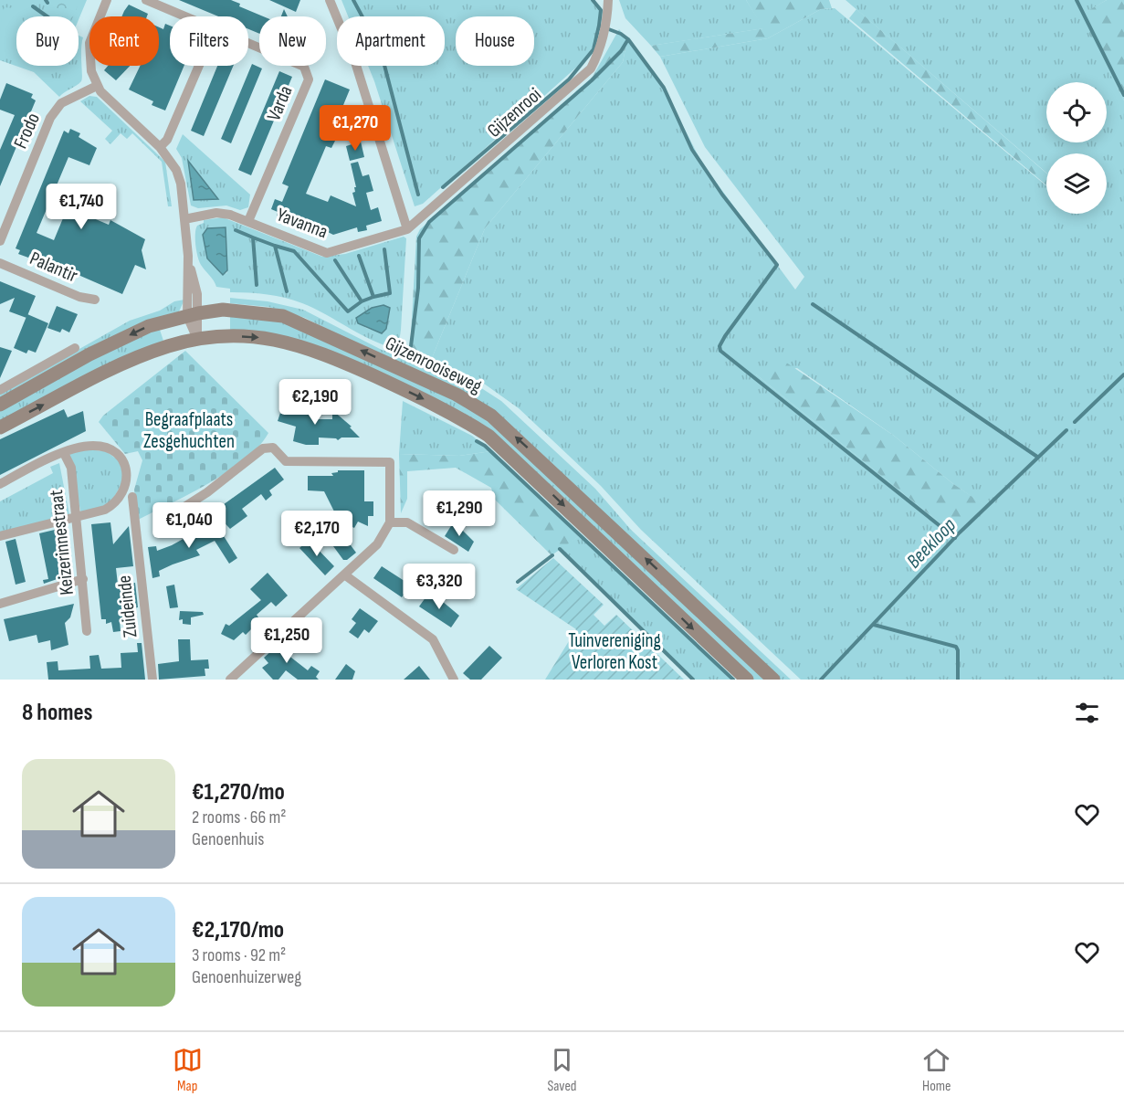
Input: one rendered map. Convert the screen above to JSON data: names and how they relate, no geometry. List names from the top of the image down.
{
  "streets": {
    "main road": ["Gijzenrooiseweg"],
    "street": [
      "Varda",
      "Gijzenrooi",
      "Frodo",
      "Yavanna",
      "Palantir",
      "Keizerinnestraat",
      "Zuideinde"
    ]
  },
  "crossings": [
    ["Varda", "Yavanna"],
    ["Gijzenrooi", "Yavanna"]
  ],
  "water": ["Beekloop"],
  "parks": ["Begraafplaats Zesgehuchten", "Tuinvereniging Verloren Kost"],
  "page": {
    "chip": [
      "Buy",
      "Rent",
      "Filters",
      "New",
      "Apartment",
      "House"
    ],
    "price": [
      "€1,270",
      "€1,740",
      "€2,190",
      "€1,290",
      "€1,040",
      "€2,170",
      "€3,320",
      "€1,250"
    ],
    "heading": "8 homes",
    "list": [
      {
        "name": "€1,270/mo",
        "note": "2 rooms · 66 m² · Genoenhuis"
      },
      {
        "name": "€2,170/mo",
        "note": "3 rooms · 92 m² · Genoenhuizerweg"
      }
    ],
    "tabs": ["Map", "Saved", "Home"]
  }
}
